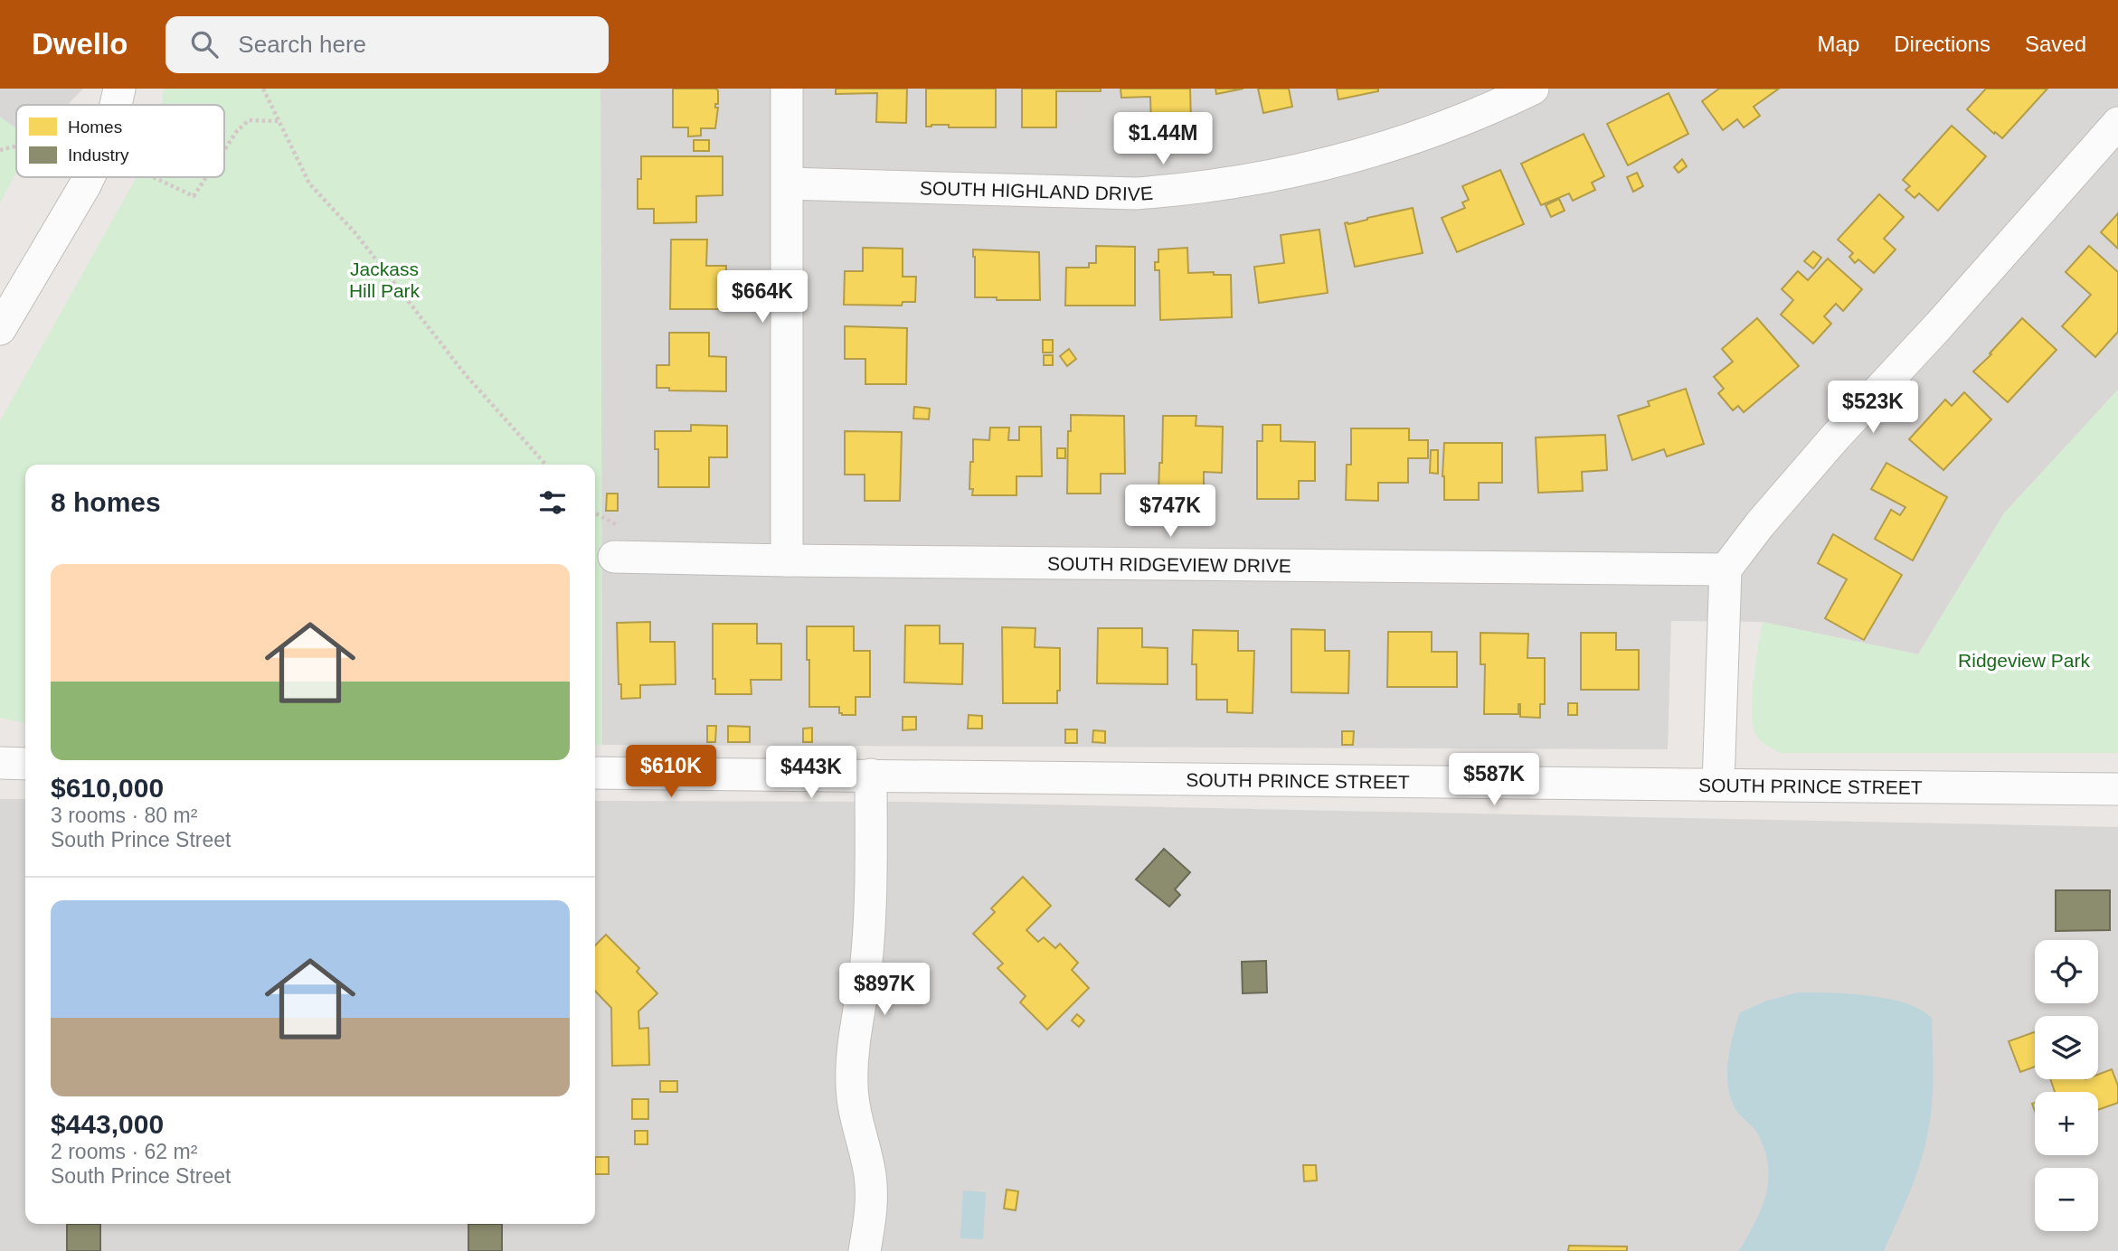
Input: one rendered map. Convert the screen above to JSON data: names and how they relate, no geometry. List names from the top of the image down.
{
  "streets": {
    "street": ["SOUTH HIGHLAND DRIVE", "SOUTH RIDGEVIEW DRIVE", "SOUTH PRINCE STREET"]
  },
  "parks": ["Jackass Hill Park", "Ridgeview Park"],
  "legend": ["Homes", "Industry"],
  "page": {
    "header": "Dwello",
    "search": "Search here",
    "nav": ["Map", "Directions", "Saved"],
    "price": [
      "$1.44M",
      "$664K",
      "$523K",
      "$747K",
      "$610K",
      "$443K",
      "$587K",
      "$897K"
    ],
    "heading": "8 homes",
    "list": [
      {
        "name": "$610,000",
        "note": "3 rooms · 80 m² · South Prince Street"
      },
      {
        "name": "$443,000",
        "note": "2 rooms · 62 m² · South Prince Street"
      }
    ],
    "map_buttons": ["+", "−"]
  }
}
